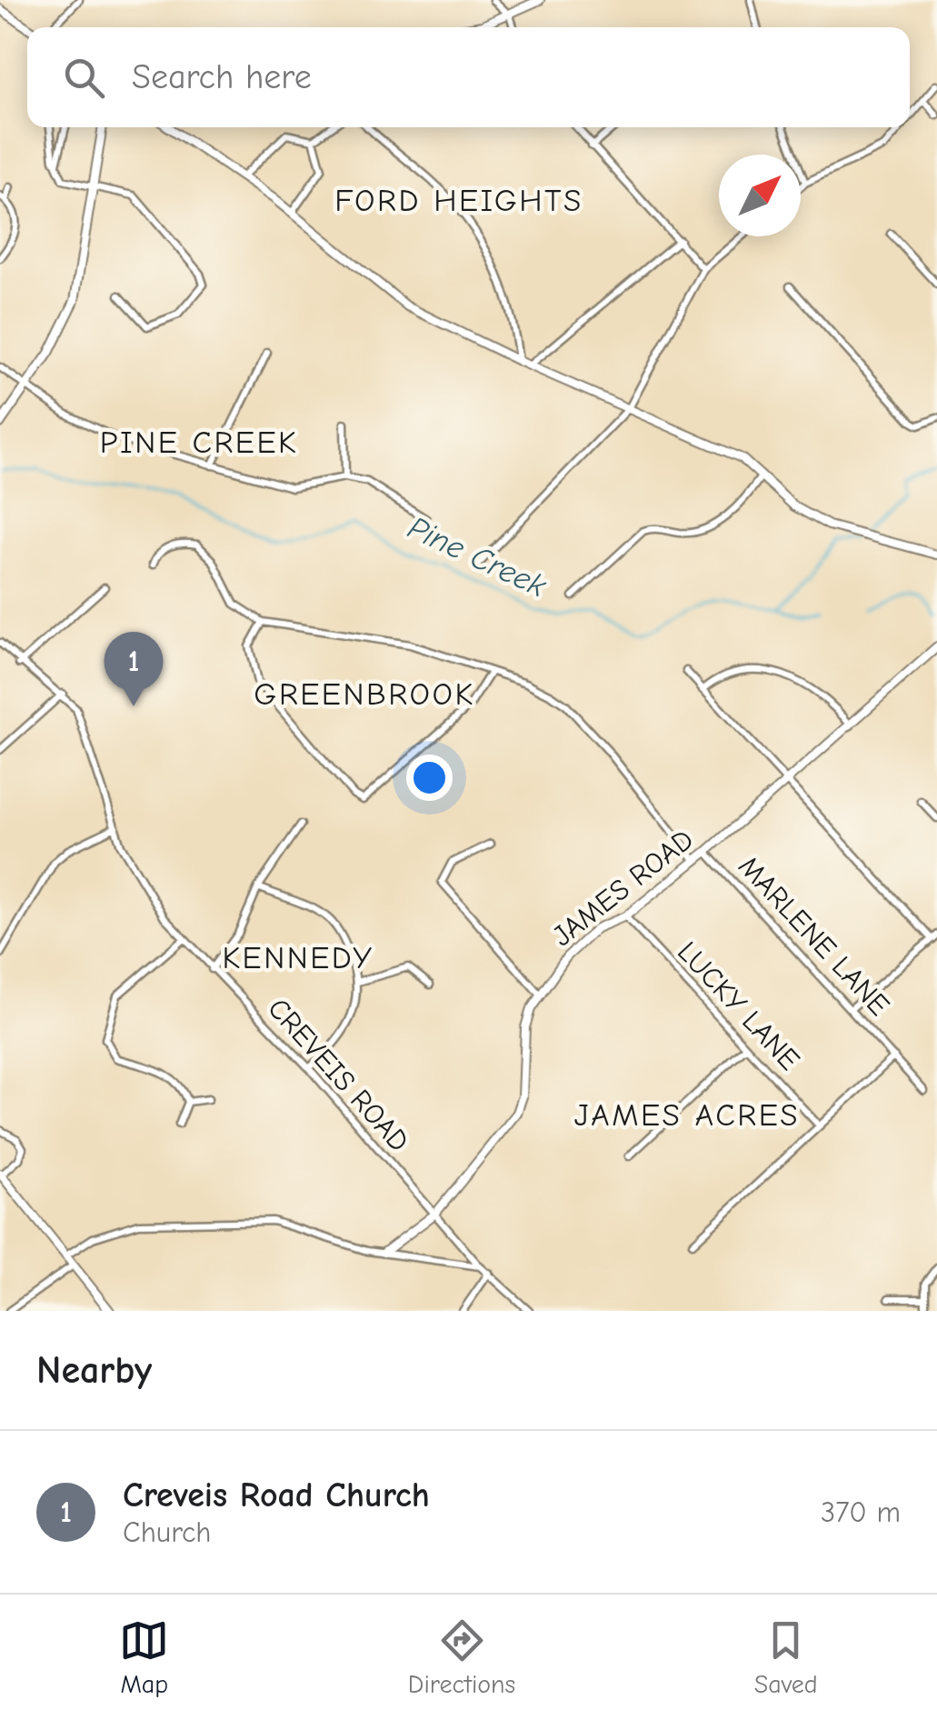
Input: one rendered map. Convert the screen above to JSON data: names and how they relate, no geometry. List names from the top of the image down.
{
  "streets": {
    "street": [
      "JAMES ROAD",
      "MARLENE LANE",
      "LUCKY LANE",
      "CREVEIS ROAD"
    ]
  },
  "crossings": [
    ["JAMES ROAD", "MARLENE LANE"],
    ["JAMES ROAD", "LUCKY LANE"],
    ["JAMES ROAD", "CREVEIS ROAD"]
  ],
  "districts": [
    "FORD HEIGHTS",
    "PINE CREEK",
    "GREENBROOK",
    "KENNEDY",
    "JAMES ACRES"
  ],
  "water": ["Pine Creek"],
  "north": "top right",
  "page": {
    "search": "Search here",
    "pins": "1",
    "heading": "Nearby",
    "list": [
      {
        "mark": "1",
        "name": "Creveis Road Church",
        "note": "Church",
        "value": "370 m"
      }
    ],
    "nav": ["Map", "Directions", "Saved"]
  }
}
